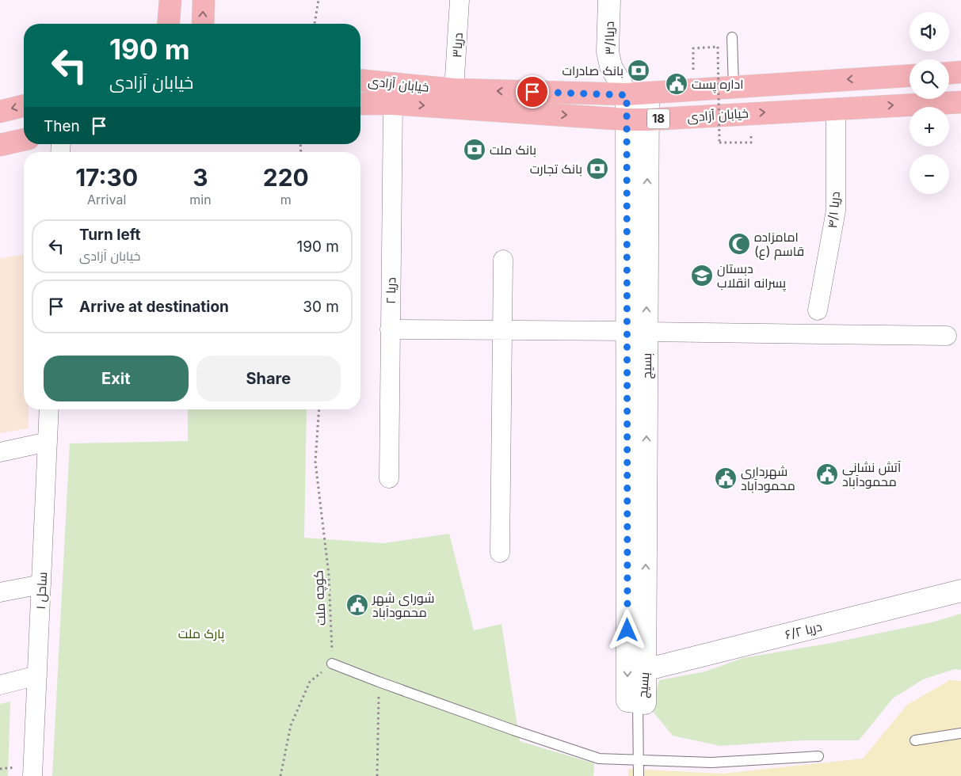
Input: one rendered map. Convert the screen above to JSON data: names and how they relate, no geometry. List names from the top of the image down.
{
  "streets": {
    "main road": ["خیابان آزادی", "18"],
    "street": [
      "دریا۳/۱",
      "دریا۳",
      "دریا ۴/۱",
      "دریا ۲",
      "بسیج",
      "ساحل ۱",
      "دریا ۶/۲"
    ],
    "path": ["کوچه ملت"]
  },
  "crossings": [
    ["دریا۳/۱", "خیابان آزادی"],
    ["دریا۳/۱", "بسیج"],
    ["دریا۳", "خیابان آزادی"],
    ["خیابان آزادی", "دریا ۴/۱"],
    ["خیابان آزادی", "دریا ۲"],
    ["خیابان آزادی", "بسیج"],
    ["بسیج", "دریا ۶/۲"]
  ],
  "parks": ["پارک ملت"],
  "places": {
    "bank": ["بانک صادرات", "بانک ملت", "بانک تجارت"],
    "public building": [
      "اداره پست",
      "آتش نشانی محمودآباد",
      "شهرداری محمودآباد",
      "شورای شهر محمودآباد"
    ],
    "mosque": ["امامزاده قاسم (ع)"],
    "school or university": ["دبستان پسرانه انقلاب"]
  },
  "page": {
    "map_buttons": ["+", "−"],
    "turn": ["190 m", "خیابان آزادی"],
    "then": "Then",
    "eta": [
      "17:30",
      "Arrival",
      "3",
      "min",
      "220",
      "m"
    ],
    "list": [
      {
        "name": "Turn left",
        "note": "خیابان آزادی",
        "value": "190 m"
      },
      {
        "name": "Arrive at destination",
        "value": "30 m"
      }
    ],
    "buttons": ["Exit", "Share"]
  }
}
